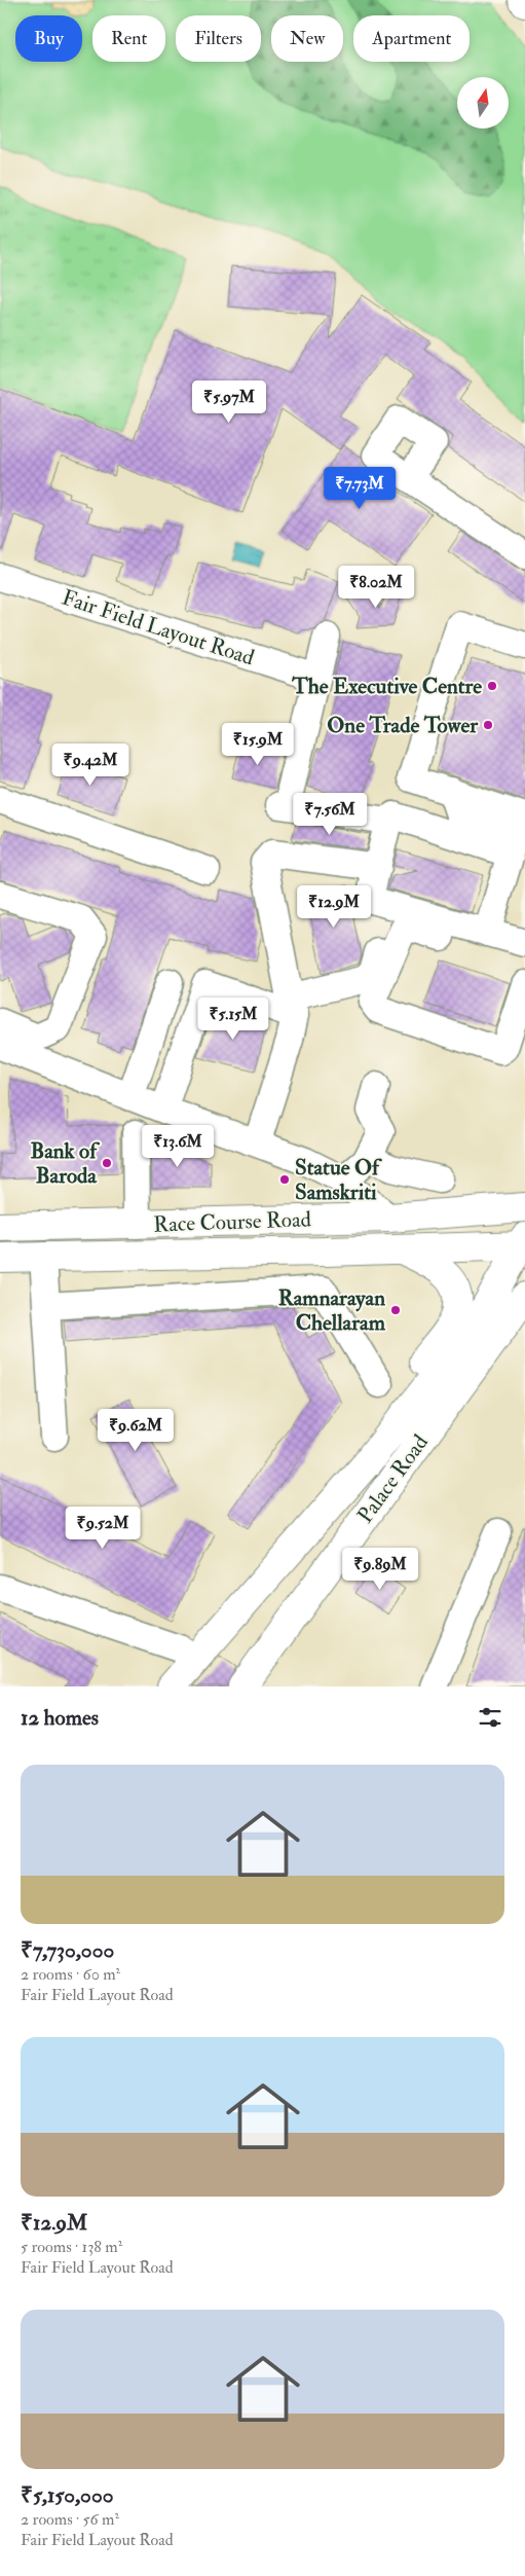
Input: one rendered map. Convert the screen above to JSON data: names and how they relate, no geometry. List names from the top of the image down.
{
  "streets": {
    "main road": ["Race Course Road", "Palace Road"],
    "street": ["Fair Field Layout Road"]
  },
  "crossings": [
    ["Race Course Road", "Palace Road"]
  ],
  "places": [
    "The Executive Centre",
    "One Trade Tower",
    "Bank of Baroda",
    "Statue Of Samskriti",
    "Ramnarayan Chellaram"
  ],
  "north": "top",
  "page": {
    "chip": [
      "Buy",
      "Rent",
      "Filters",
      "New",
      "Apartment"
    ],
    "price": [
      "₹5.97M",
      "₹7.73M",
      "₹8.02M",
      "₹15.9M",
      "₹9.42M",
      "₹7.56M",
      "₹12.9M",
      "₹5.15M",
      "₹13.6M",
      "₹9.62M",
      "₹9.52M",
      "₹9.89M"
    ],
    "heading": "12 homes",
    "list": [
      {
        "name": "₹7,730,000",
        "note": "2 rooms · 60 m² · Fair Field Layout Road"
      },
      {
        "name": "₹12.9M",
        "note": "5 rooms · 138 m² · Fair Field Layout Road"
      },
      {
        "name": "₹5,150,000",
        "note": "2 rooms · 56 m² · Fair Field Layout Road"
      }
    ]
  }
}
